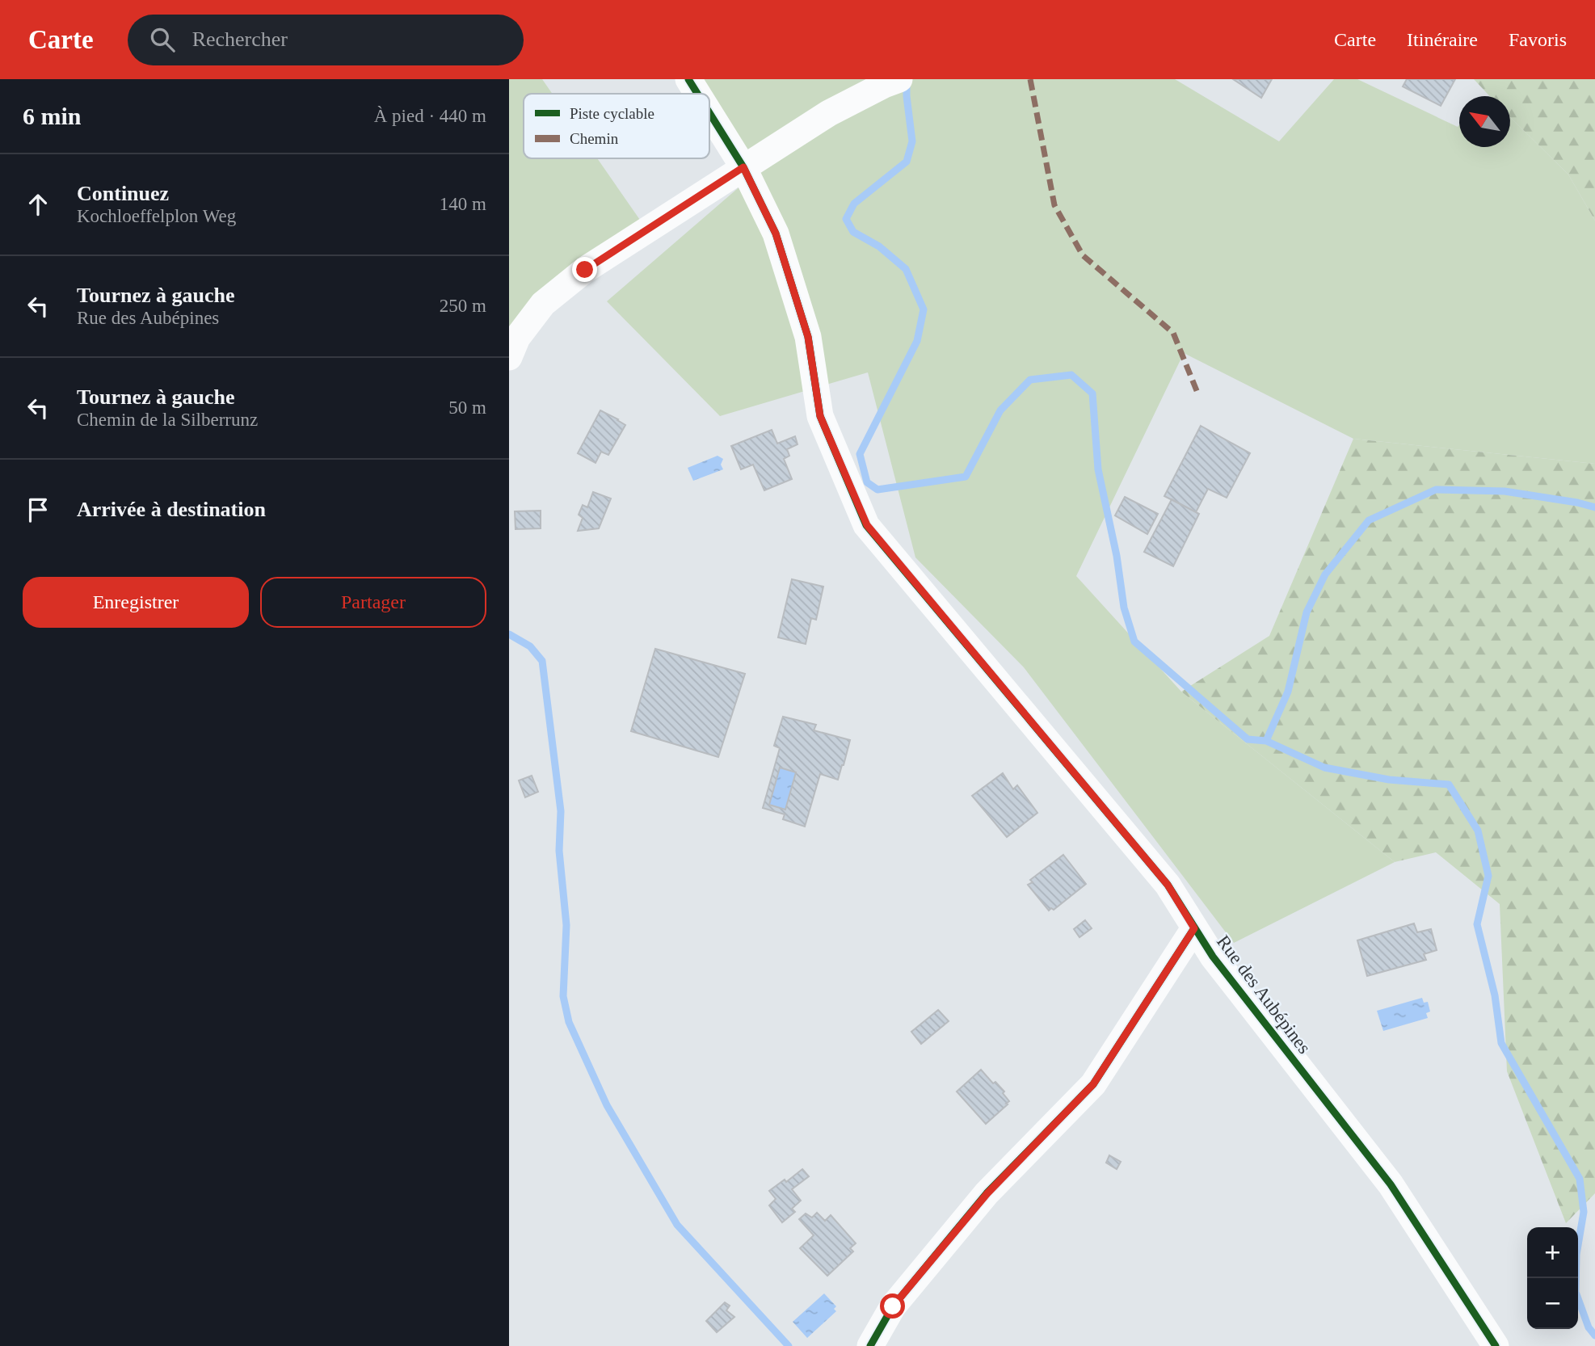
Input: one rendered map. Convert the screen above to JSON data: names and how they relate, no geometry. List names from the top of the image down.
{
  "streets": {
    "street": ["Rue des Aubépines"]
  },
  "legend": ["Piste cyclable", "Chemin"],
  "north": "top left",
  "page": {
    "header": "Carte",
    "search": "Rechercher",
    "nav": ["Carte", "Itinéraire", "Favoris"],
    "heading": ["6 min", "À pied · 440 m"],
    "list": [
      ["Continuez", "Kochloeffelplon Weg", "140 m"],
      ["Tournez à gauche", "Rue des Aubépines", "250 m"],
      ["Tournez à gauche", "Chemin de la Silberrunz", "50 m"],
      "Arrivée à destination"
    ],
    "buttons": ["Enregistrer", "Partager"],
    "map_buttons": ["+", "−"]
  }
}
